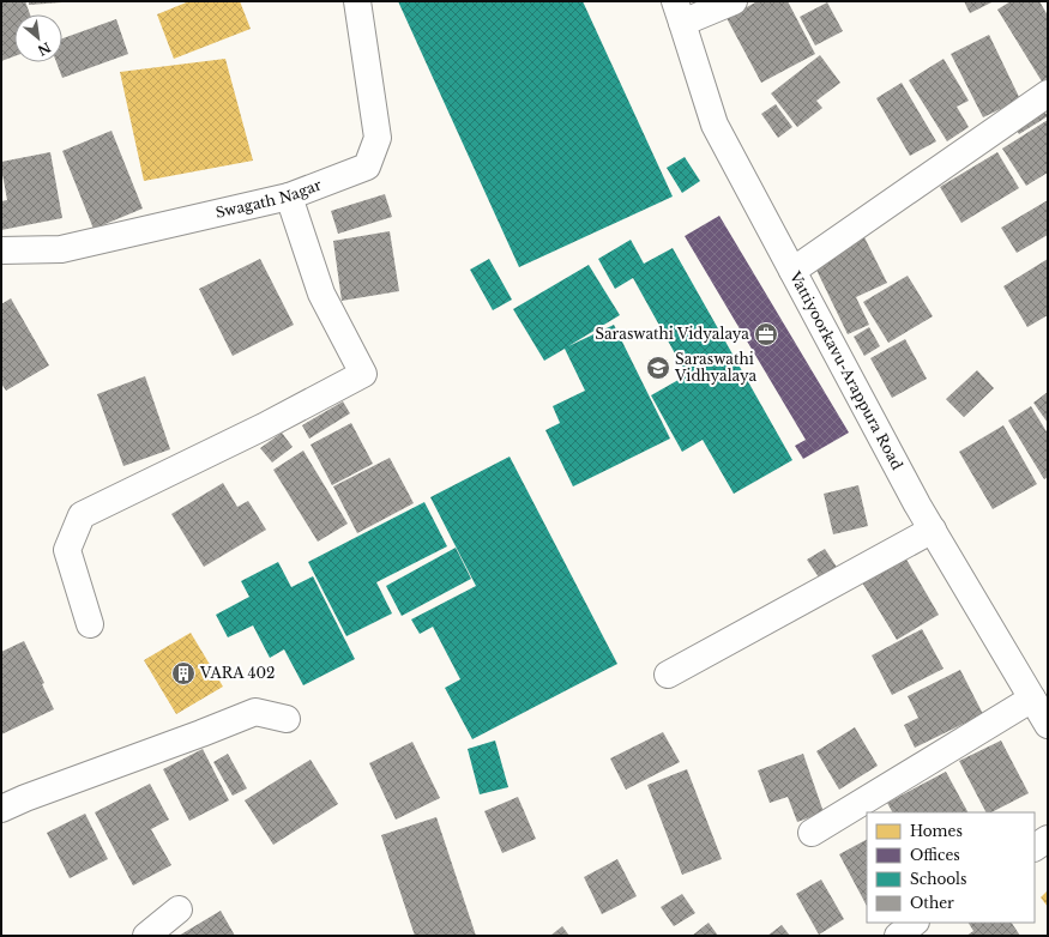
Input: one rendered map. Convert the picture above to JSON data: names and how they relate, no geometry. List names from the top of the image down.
{
  "streets": {
    "street": ["Swagath Nagar", "Vattiyoorkavu-Arappura Road"]
  },
  "places": {
    "office": ["Saraswathi Vidyalaya"],
    "school or university": ["Saraswathi Vidhyalaya"],
    "building": ["VARA 402"]
  },
  "legend": [
    "Homes",
    "Offices",
    "Schools",
    "Other"
  ],
  "north": "bottom right"
}
